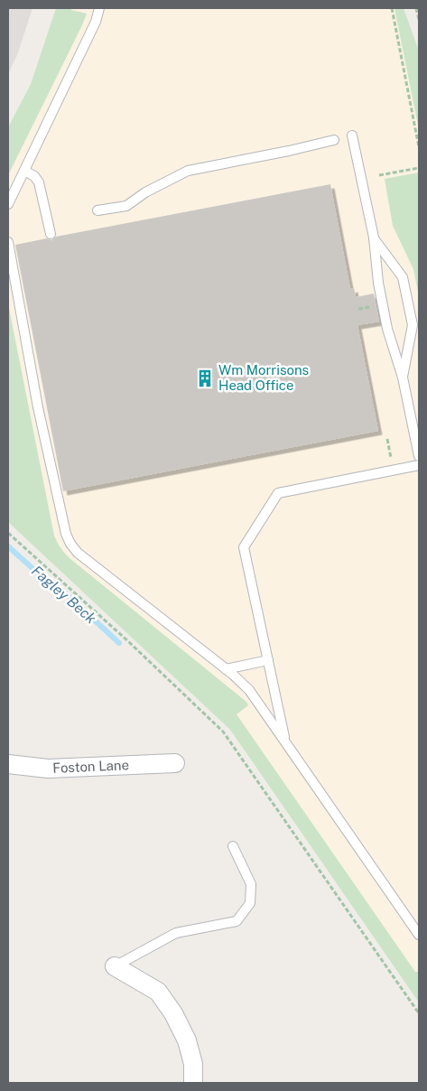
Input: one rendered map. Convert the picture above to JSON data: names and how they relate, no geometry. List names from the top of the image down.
{
  "streets": {
    "street": ["Foston Lane"]
  },
  "water": ["Fagley Beck"],
  "places": {
    "building": ["Wm Morrisons Head Office"]
  }
}
